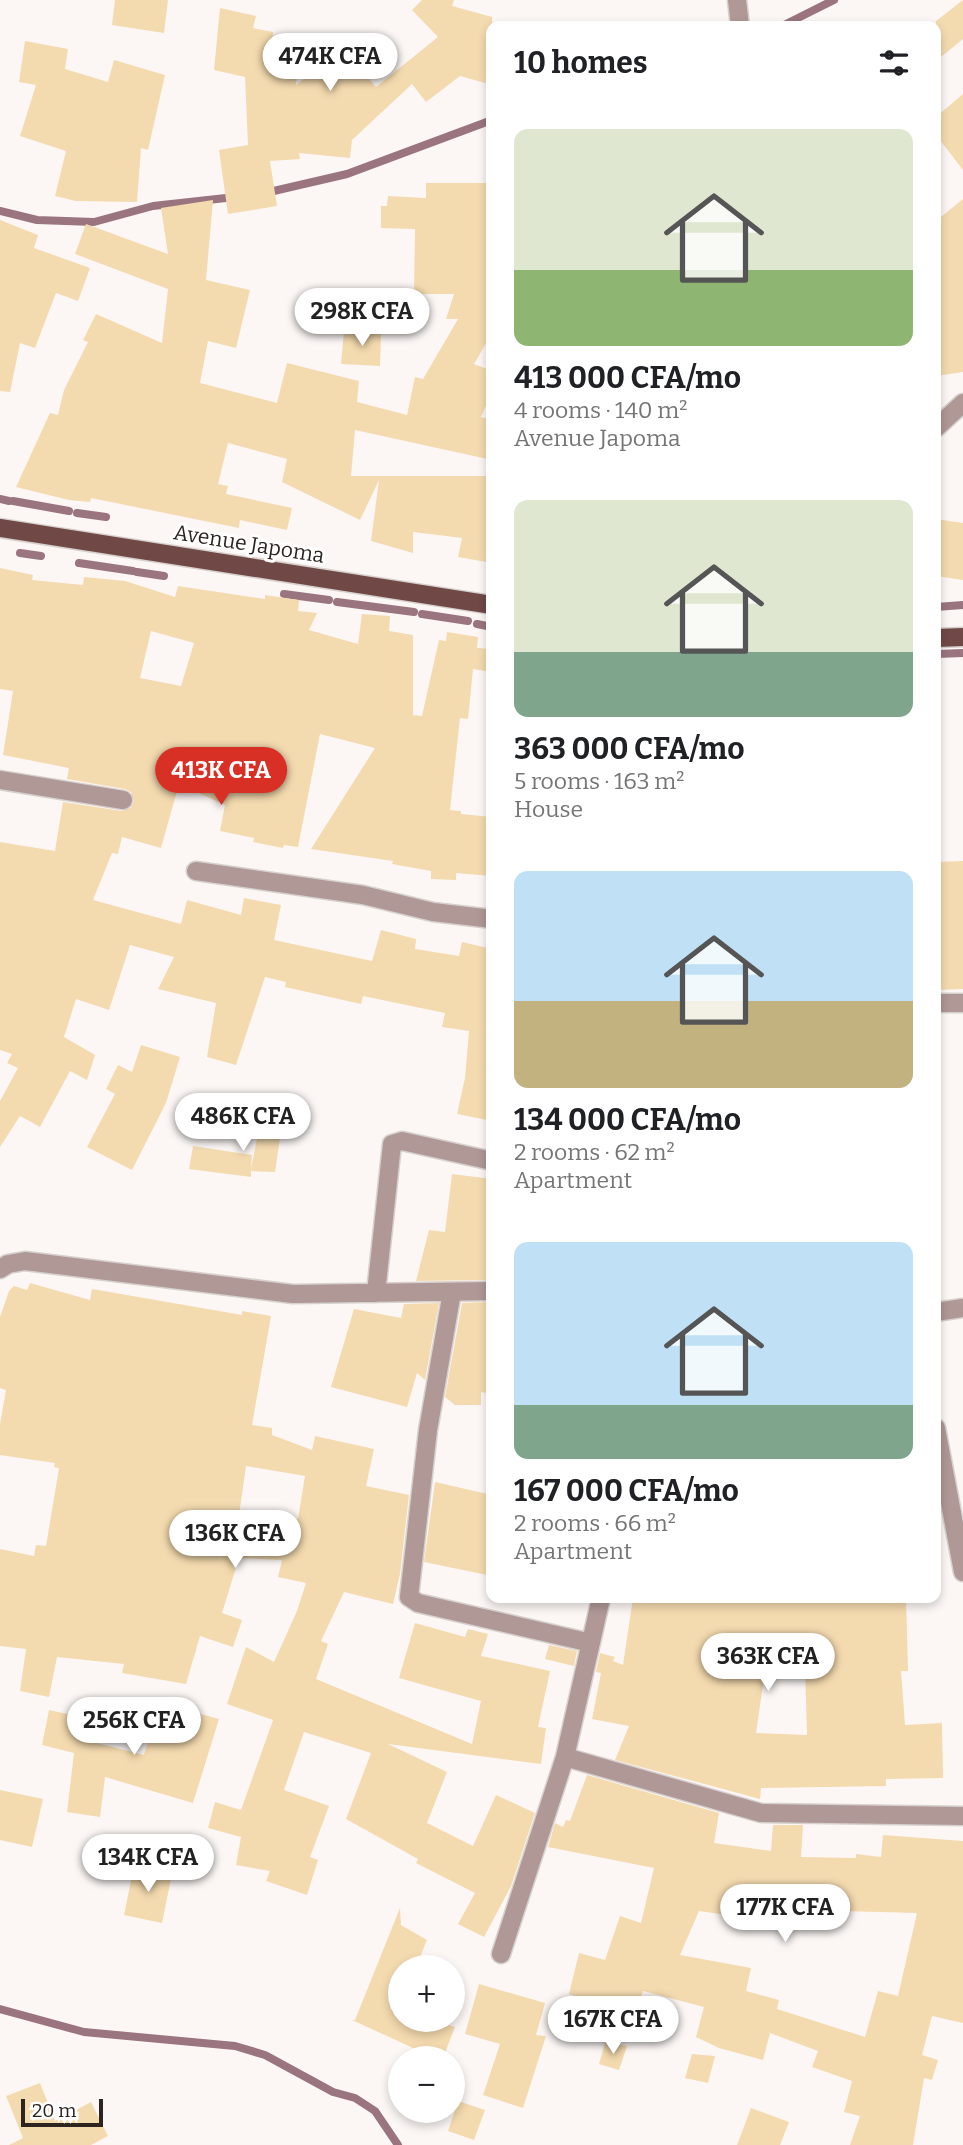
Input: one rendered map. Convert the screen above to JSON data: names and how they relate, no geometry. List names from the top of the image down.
{
  "streets": {
    "main road": ["Avenue Japoma"]
  },
  "scale_bar": "20 m",
  "page": {
    "heading": "10 homes",
    "price": [
      "474K CFA",
      "298K CFA",
      "413K CFA",
      "486K CFA",
      "136K CFA",
      "363K CFA",
      "256K CFA",
      "134K CFA",
      "177K CFA",
      "167K CFA"
    ],
    "list": [
      {
        "name": "413 000 CFA/mo",
        "note": "4 rooms · 140 m² · Avenue Japoma"
      },
      {
        "name": "363 000 CFA/mo",
        "note": "5 rooms · 163 m² · House"
      },
      {
        "name": "134 000 CFA/mo",
        "note": "2 rooms · 62 m² · Apartment"
      },
      {
        "name": "167 000 CFA/mo",
        "note": "2 rooms · 66 m² · Apartment"
      }
    ],
    "map_buttons": ["+", "−"],
    "scale": "20 m"
  }
}
